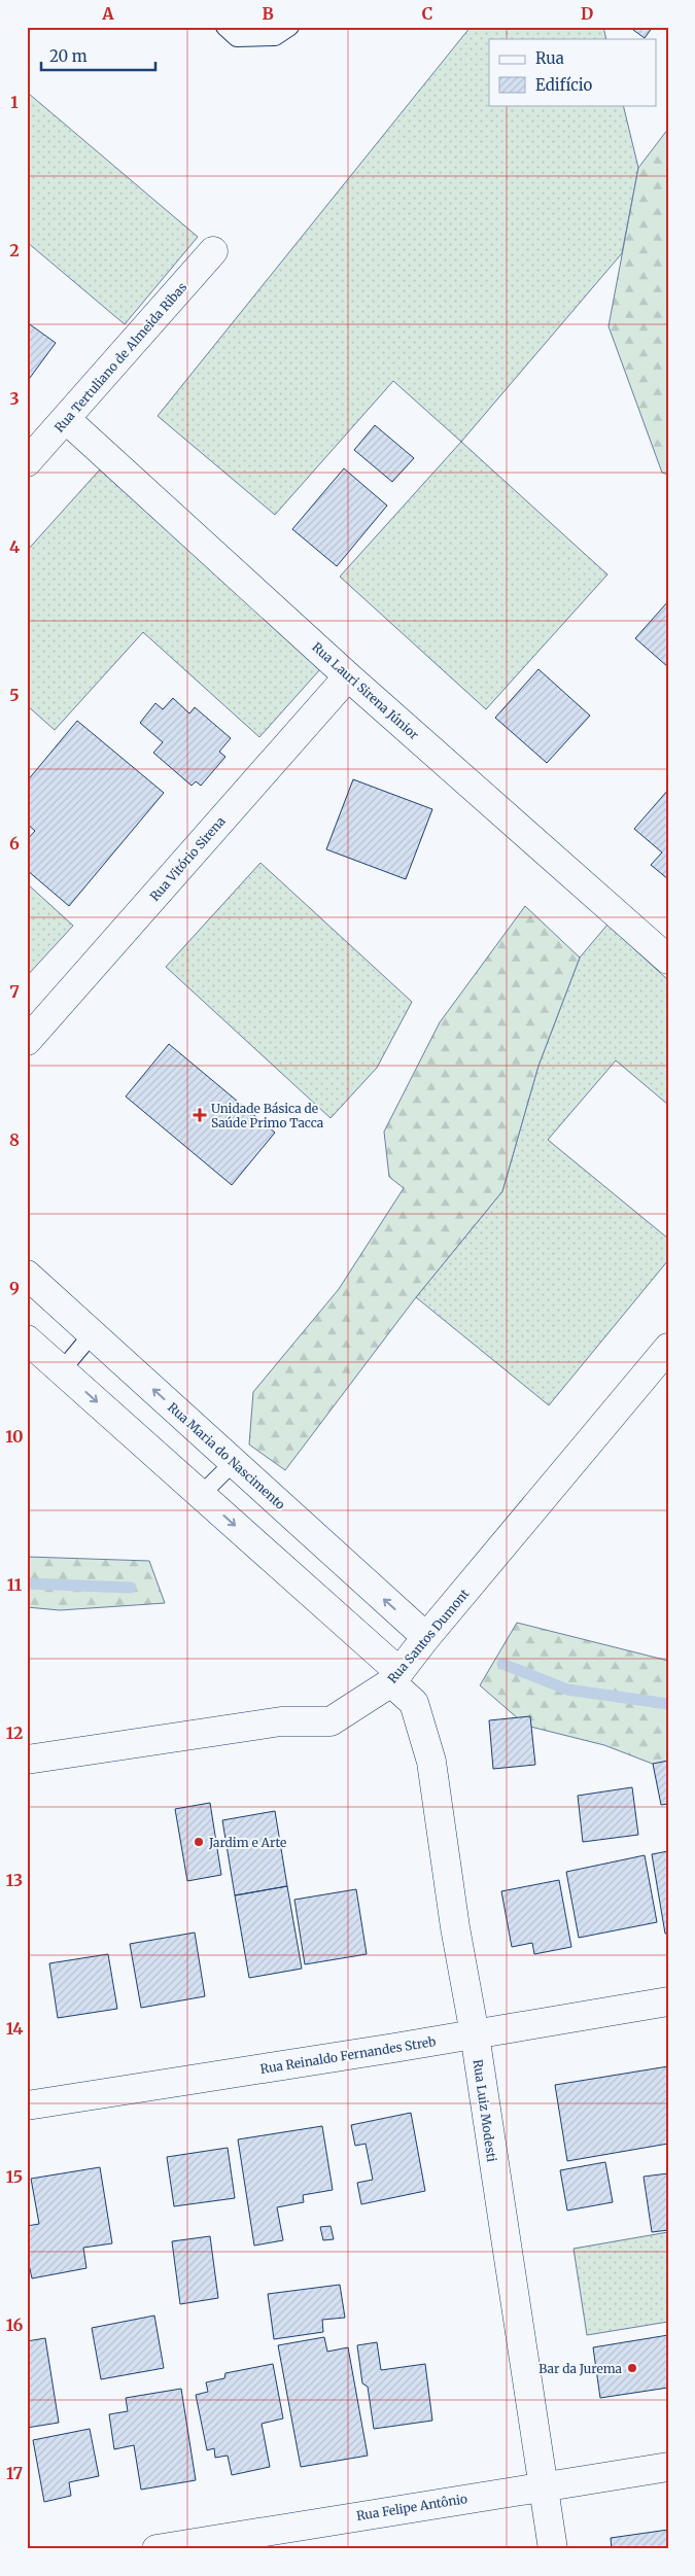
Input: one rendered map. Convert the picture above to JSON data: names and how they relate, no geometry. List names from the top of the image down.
{
  "streets": {
    "street": [
      "Rua Tertuliano de Almeida Ribas",
      "Rua Lauri Sirena Júnior",
      "Rua Vitório Sirena",
      "Rua Maria do Nascimento",
      "Rua Santos Dumont",
      "Rua Reinaldo Fernandes Streb",
      "Rua Luiz Modesti",
      "Rua Felipe Antônio"
    ]
  },
  "crossings": [
    ["Rua Tertuliano de Almeida Ribas", "Rua Lauri Sirena Júnior"],
    ["Rua Lauri Sirena Júnior", "Rua Vitório Sirena"],
    ["Rua Maria do Nascimento", "Rua Santos Dumont"],
    ["Rua Santos Dumont", "Rua Luiz Modesti"],
    ["Rua Reinaldo Fernandes Streb", "Rua Luiz Modesti"],
    ["Rua Luiz Modesti", "Rua Felipe Antônio"]
  ],
  "places": {
    "health": ["Unidade Básica de Saúde Primo Tacca"],
    "other": ["Jardim e Arte", "Bar da Jurema"]
  },
  "legend": ["Rua", "Edifício"],
  "scale_bar": "20 m",
  "grid": {
    "columns": [
      "A",
      "B",
      "C",
      "D"
    ],
    "rows": [
      "1",
      "2",
      "3",
      "4",
      "5",
      "6",
      "7",
      "8",
      "9",
      "10",
      "11",
      "12",
      "13",
      "14",
      "15",
      "16",
      "17"
    ]
  }
}
